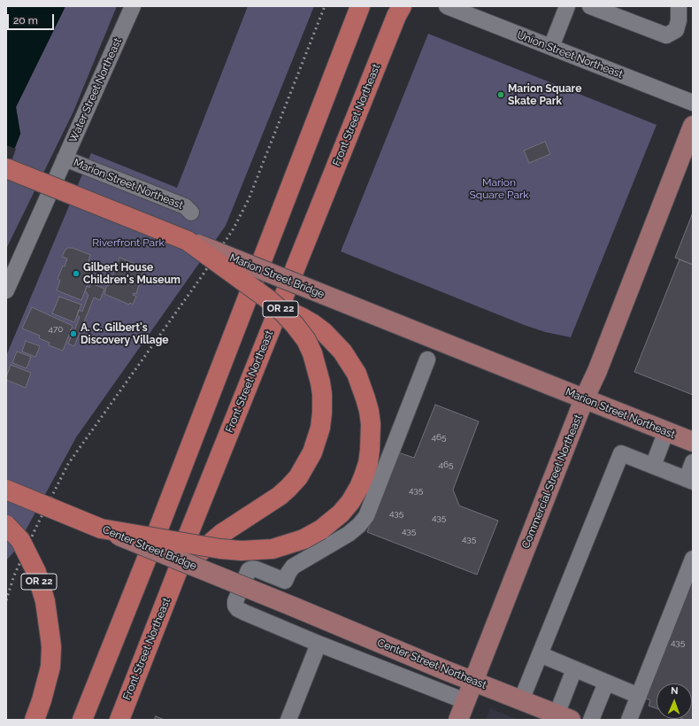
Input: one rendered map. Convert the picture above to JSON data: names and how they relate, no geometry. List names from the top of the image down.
{
  "streets": {
    "highway": [
      "Front Street Northeast",
      "Marion Street Bridge",
      "OR 22",
      "Center Street Bridge"
    ],
    "main road": ["Marion Street Northeast", "Commercial Street Northeast", "Center Street Northeast"],
    "street": ["Union Street Northeast", "Water Street Northeast"]
  },
  "crossings": [
    ["Water Street Northeast", "Marion Street Northeast"],
    ["Front Street Northeast", "OR 22"],
    ["Marion Street Northeast", "Marion Street Bridge"],
    ["Marion Street Northeast", "Commercial Street Northeast"],
    ["Marion Street Bridge", "OR 22"],
    ["Commercial Street Northeast", "Center Street Northeast"],
    ["Center Street Bridge", "Center Street Northeast"]
  ],
  "parks": ["Marion Square Park", "Riverfront Park"],
  "places": ["Marion Square Skate Park", "Gilbert House Children's Museum", "A. C. Gilbert's Discovery Village"],
  "house_numbers": [
    "470",
    "465",
    "465",
    "435",
    "435",
    "435",
    "435",
    "435",
    "435"
  ],
  "scale_bar": "20 m",
  "north": "top"
}
